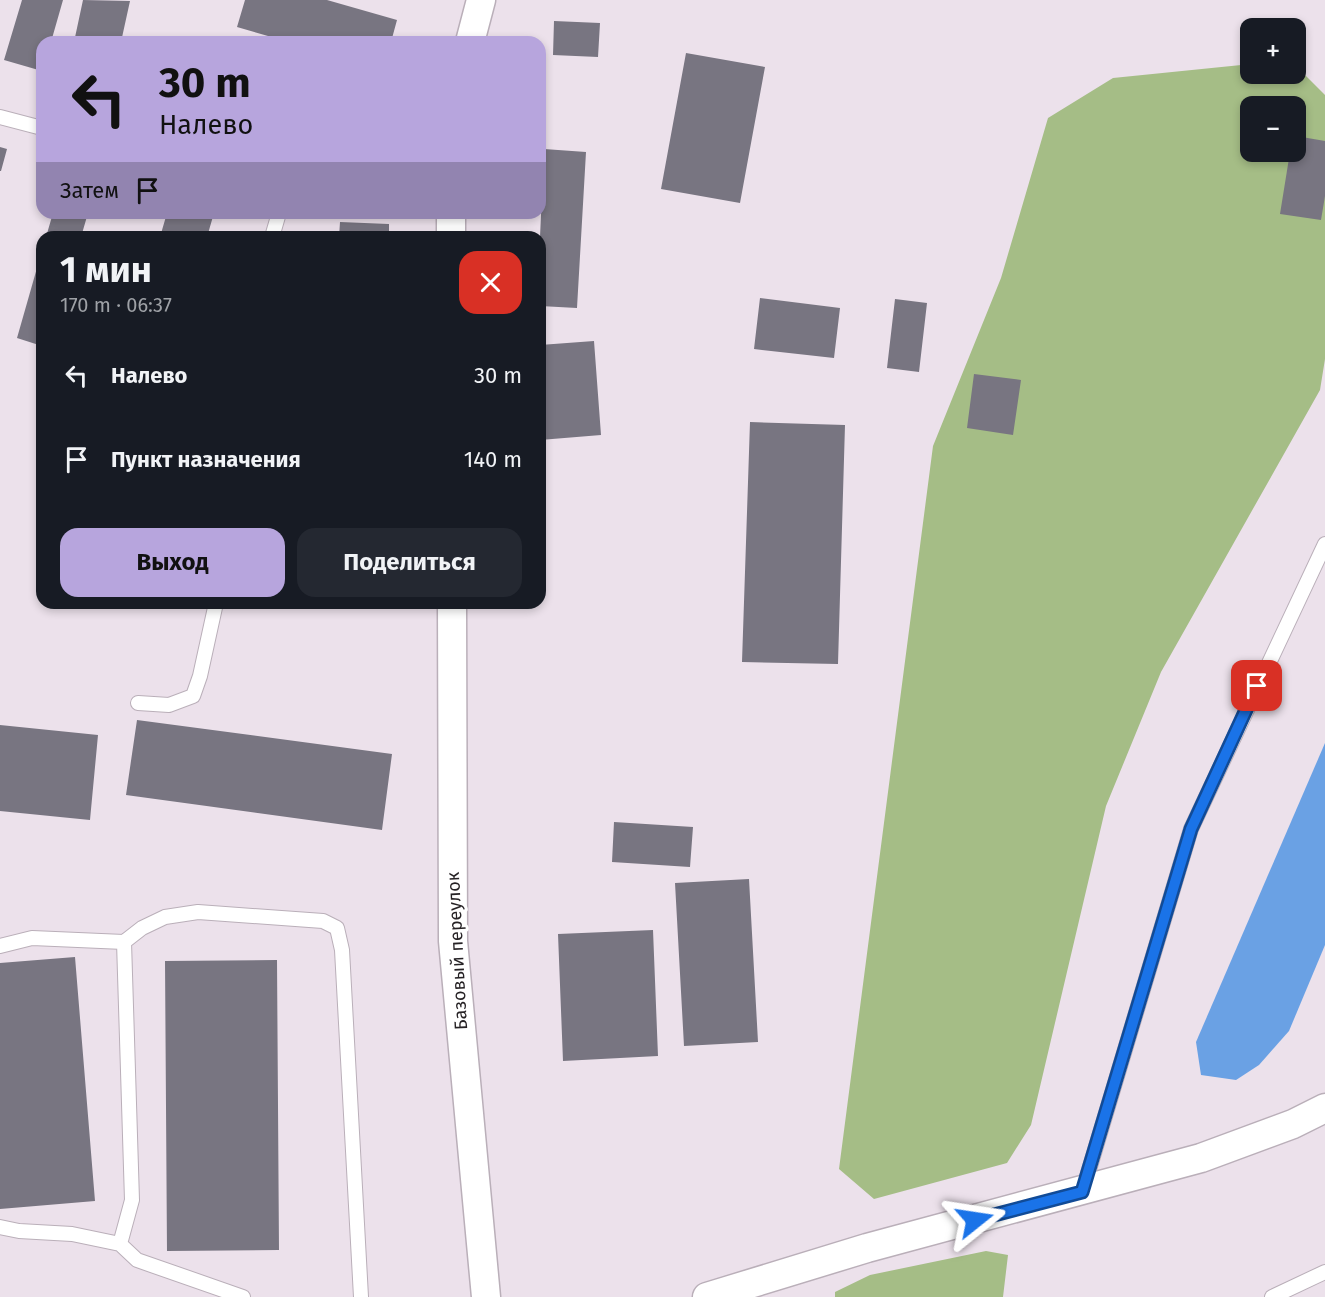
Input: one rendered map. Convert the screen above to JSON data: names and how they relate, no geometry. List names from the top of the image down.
{
  "streets": {
    "street": ["Базовый переулок"]
  },
  "page": {
    "map_buttons": ["+", "−"],
    "turn": ["30 m", "Налево"],
    "then": "Затем",
    "heading": ["1 мин", "170 m · 06:37"],
    "list": [
      {
        "name": "Налево",
        "value": "30 m"
      },
      {
        "name": "Пункт назначения",
        "value": "140 m"
      }
    ],
    "buttons": ["Выход", "Поделиться"]
  }
}
